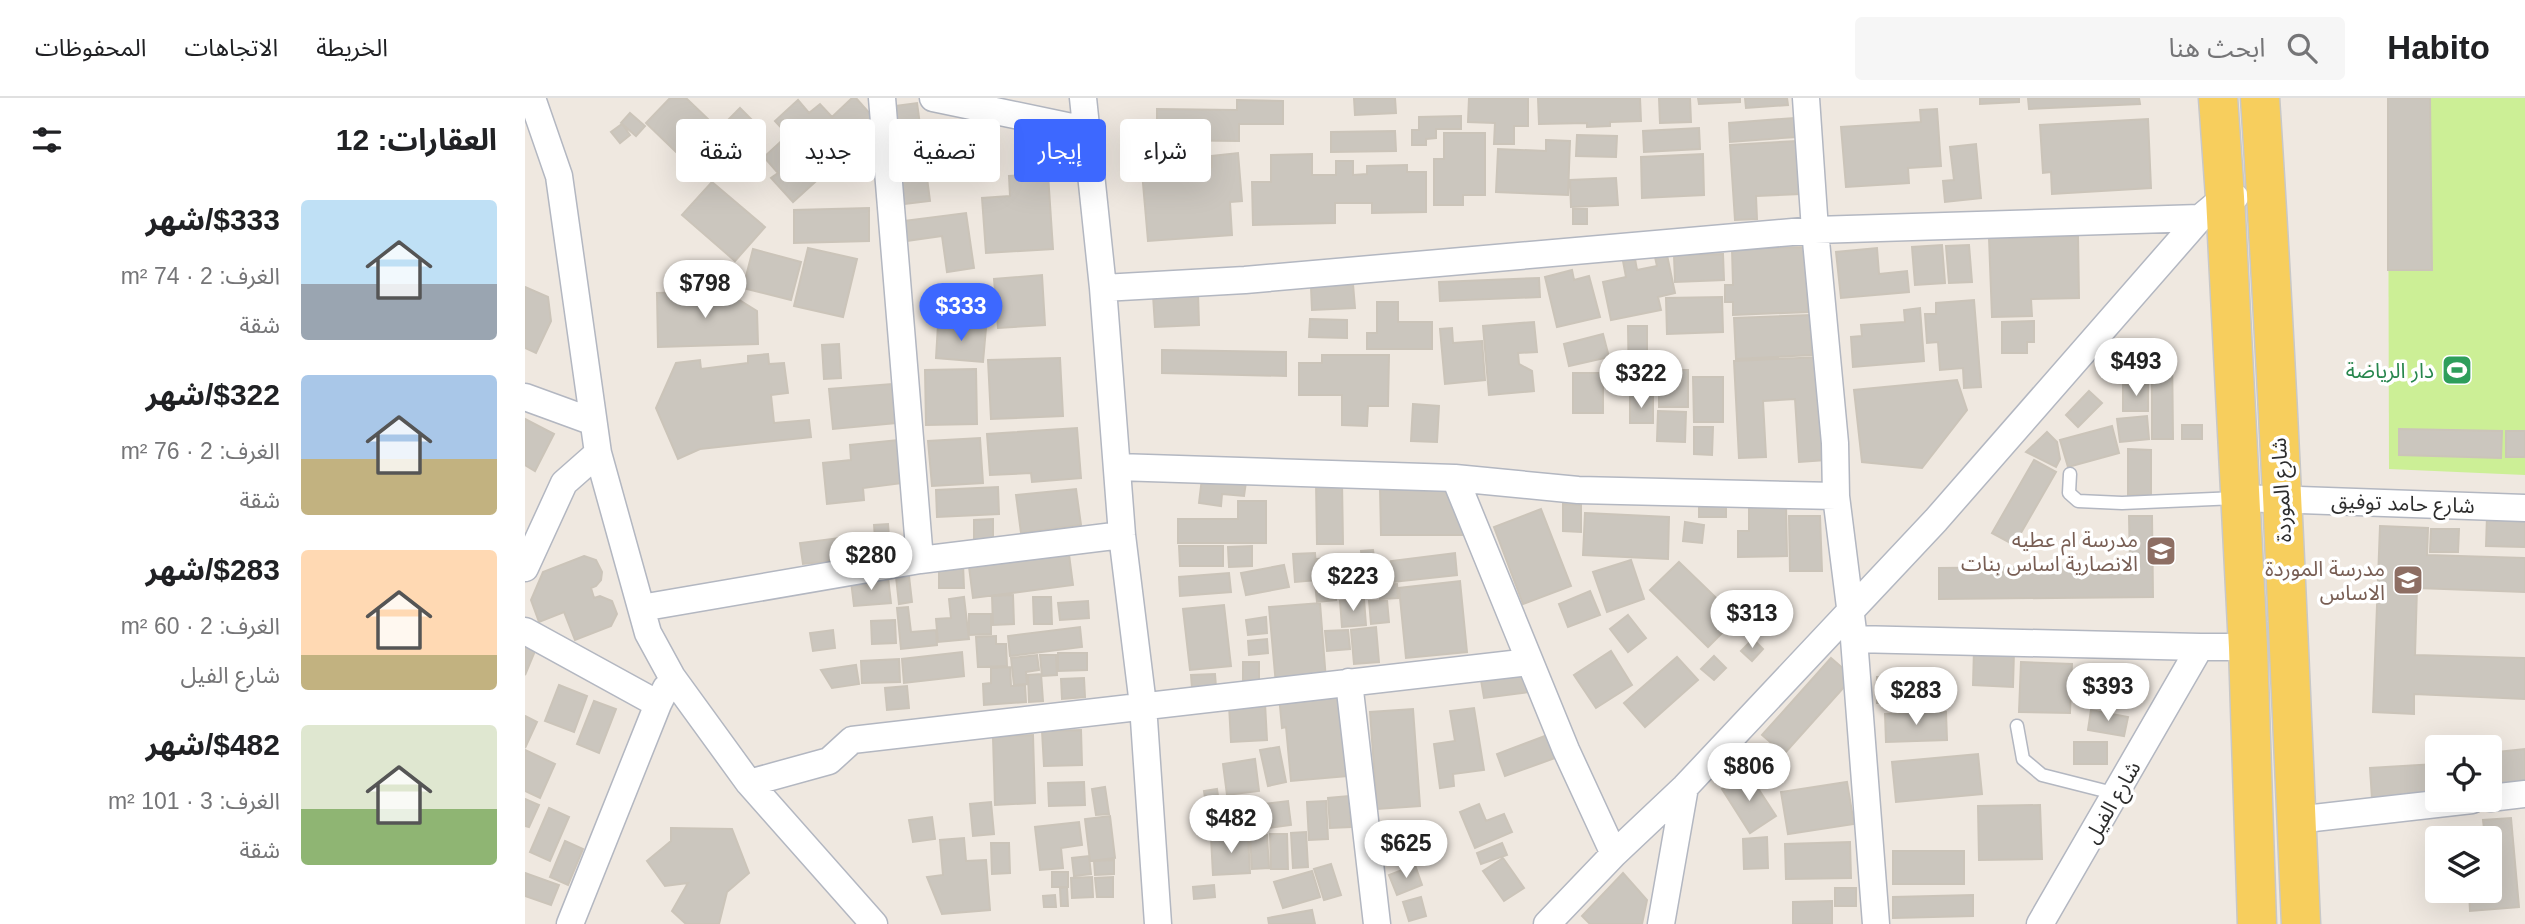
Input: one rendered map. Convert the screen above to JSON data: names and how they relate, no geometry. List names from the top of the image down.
{
  "streets": {
    "main road": ["شارع الموردة"],
    "street": ["شارع حامد توفيق", "شارع الفيل"]
  },
  "crossings": [
    ["شارع الموردة", "شارع حامد توفيق"]
  ],
  "places": {
    "sports": ["دار الرياضة"],
    "school or university": ["مدرسة ام عطيه الانصارية اساس بنات", "مدرسة الموردة الاساس"]
  },
  "page": {
    "header": "Habito",
    "search": "ابحث هنا",
    "nav": ["الخريطة", "الاتجاهات", "المحفوظات"],
    "heading": "العقارات: 12",
    "chip": [
      "شراء",
      "إيجار",
      "تصفية",
      "جديد",
      "شقة"
    ],
    "list": [
      {
        "name": "$333/شهر",
        "note": "الغرف: 2 · 74 m² · شقة"
      },
      {
        "name": "$322/شهر",
        "note": "الغرف: 2 · 76 m² · شقة"
      },
      {
        "name": "$283/شهر",
        "note": "الغرف: 2 · 60 m² · شارع الفيل"
      },
      {
        "name": "$482/شهر",
        "note": "الغرف: 3 · 101 m² · شقة"
      }
    ],
    "price": [
      "$798",
      "$333",
      "$493",
      "$322",
      "$280",
      "$223",
      "$313",
      "$393",
      "$283",
      "$806",
      "$482",
      "$625"
    ]
  }
}
